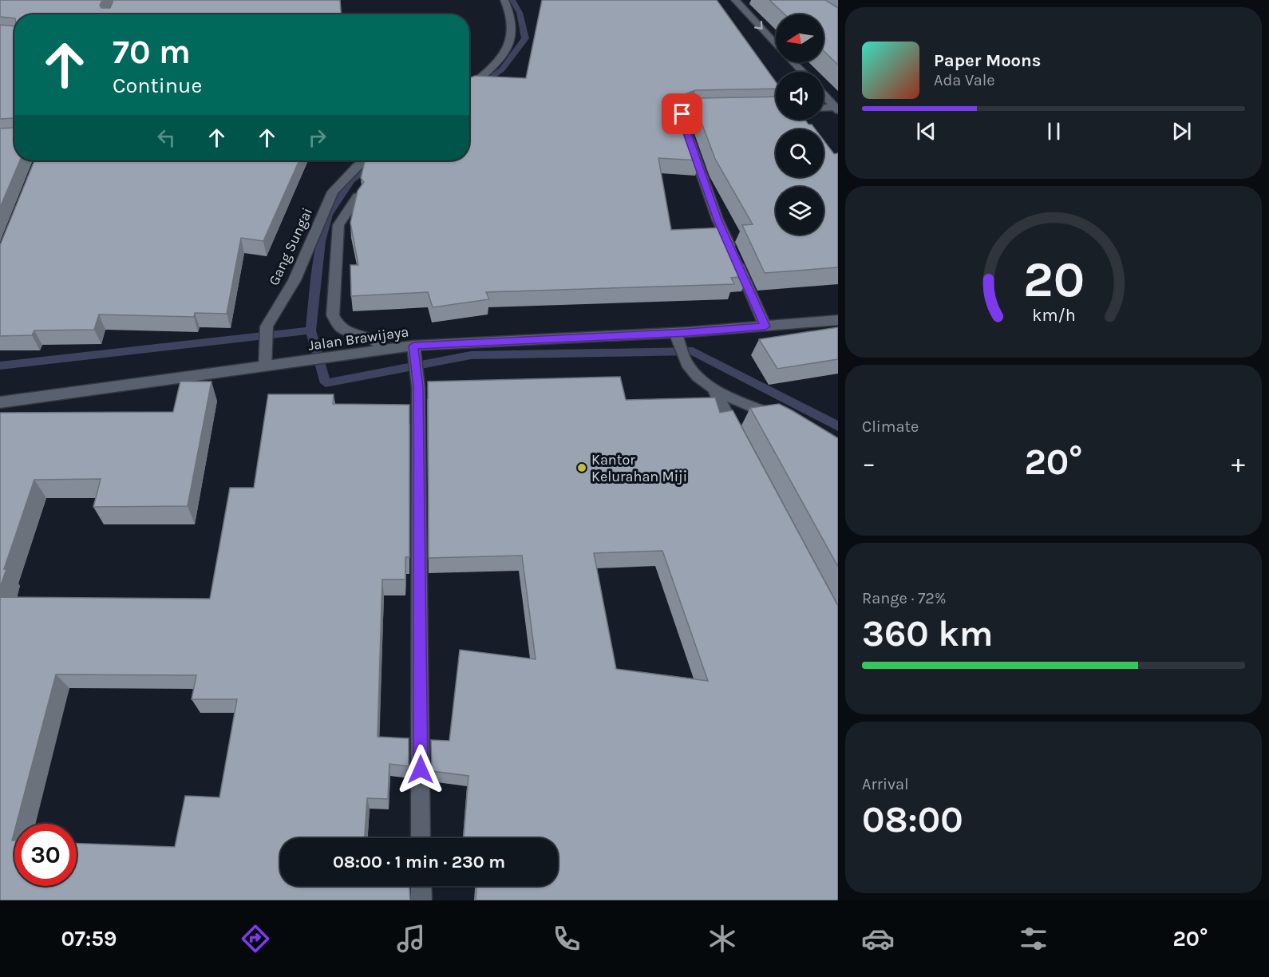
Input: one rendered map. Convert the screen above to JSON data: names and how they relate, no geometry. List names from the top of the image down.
{
  "streets": {
    "street": ["Gang Sungai", "Jalan Brawijaya"]
  },
  "crossings": [
    ["Gang Sungai", "Jalan Brawijaya"]
  ],
  "places": ["Kantor Kelurahan Miji"],
  "north": "left",
  "page": {
    "turn": ["70 m", "Continue"],
    "song": ["Paper Moons", "Ada Vale"],
    "tile": [
      "Climate",
      ["Range · 72%", "360 km"],
      ["Arrival", "08:00"]
    ],
    "heat": ["−", "20°", "+"],
    "limit": "30",
    "trip": "08:00 · 1 min · 230 m",
    "tabs": ["07:59", "20°"],
    "gauge": ["20", "km/h"]
  }
}
